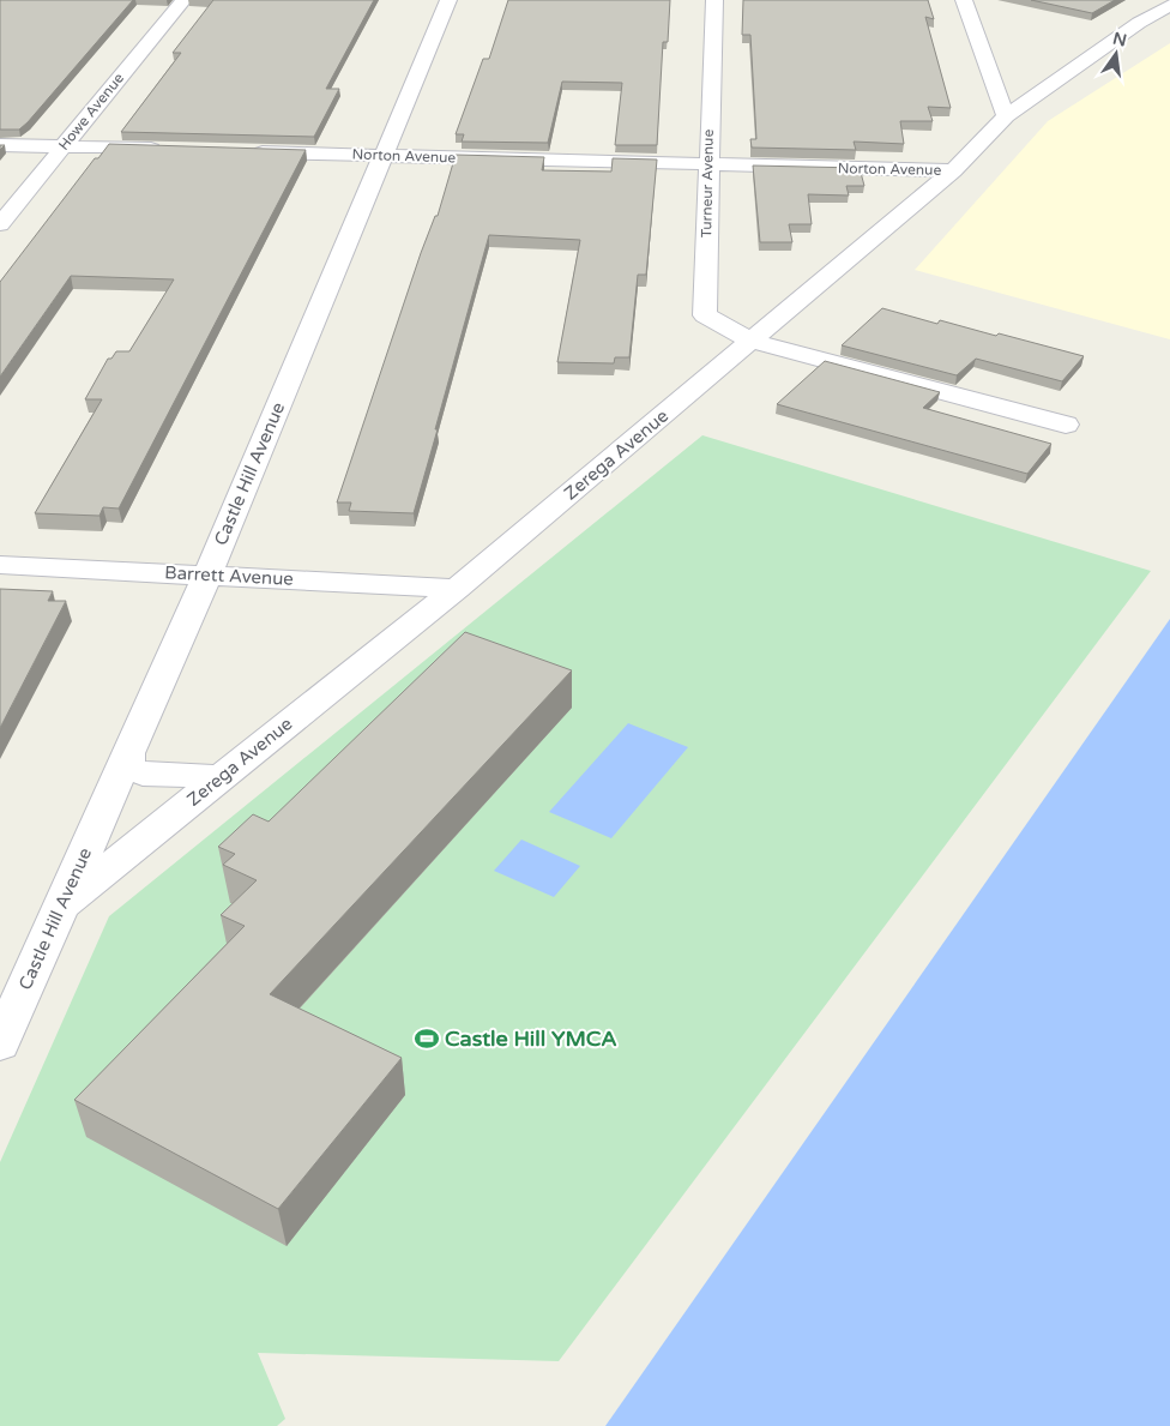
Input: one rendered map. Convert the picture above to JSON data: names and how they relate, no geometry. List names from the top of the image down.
{
  "streets": {
    "street": [
      "Howe Avenue",
      "Norton Avenue",
      "Turneur Avenue",
      "Zerega Avenue",
      "Castle Hill Avenue",
      "Barrett Avenue"
    ]
  },
  "crossings": [
    ["Norton Avenue", "Turneur Avenue"],
    ["Norton Avenue", "Zerega Avenue"],
    ["Norton Avenue", "Castle Hill Avenue"],
    ["Turneur Avenue", "Zerega Avenue"],
    ["Zerega Avenue", "Castle Hill Avenue"],
    ["Zerega Avenue", "Barrett Avenue"],
    ["Castle Hill Avenue", "Barrett Avenue"]
  ],
  "places": {
    "sports": ["Castle Hill YMCA"]
  },
  "north": "top"
}
